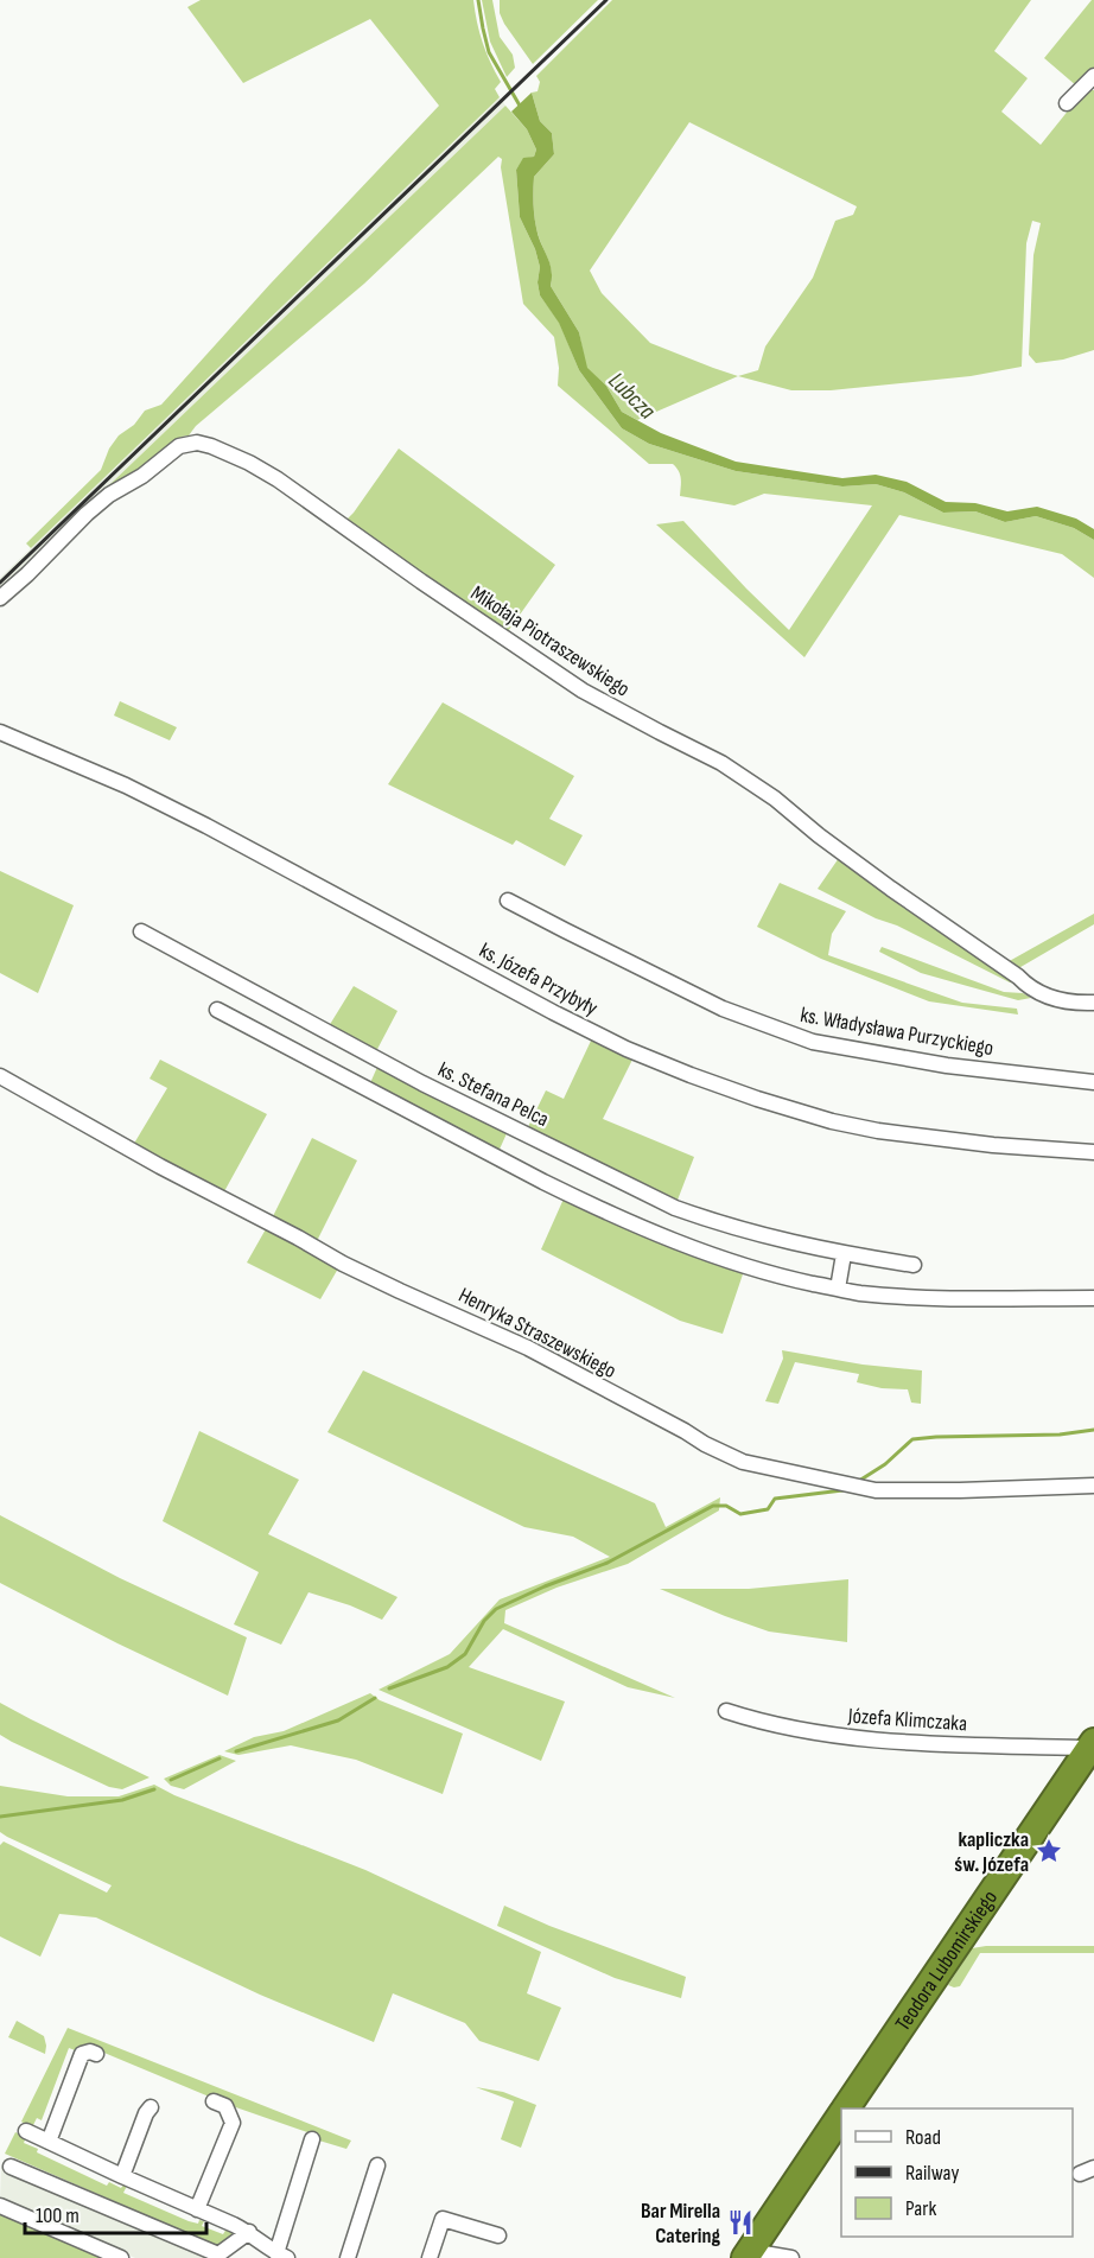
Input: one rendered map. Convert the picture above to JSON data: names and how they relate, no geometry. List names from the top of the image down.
{
  "streets": {
    "highway": ["Teodora Lubomirskiego"],
    "street": [
      "Mikołaja Piotraszewskiego",
      "ks. Józefa Przybyły",
      "ks. Władysława Purzyckiego",
      "ks. Stefana Pelca",
      "Henryka Straszewskiego",
      "Józefa Klimczaka"
    ]
  },
  "crossings": [
    ["Józefa Klimczaka", "Teodora Lubomirskiego"]
  ],
  "water": ["Lubcza"],
  "places": {
    "place": ["kapliczka św. Józefa"],
    "restaurant": ["Bar Mirella Catering"]
  },
  "legend": ["Road", "Railway", "Park"],
  "scale_bar": "100 m"
}
